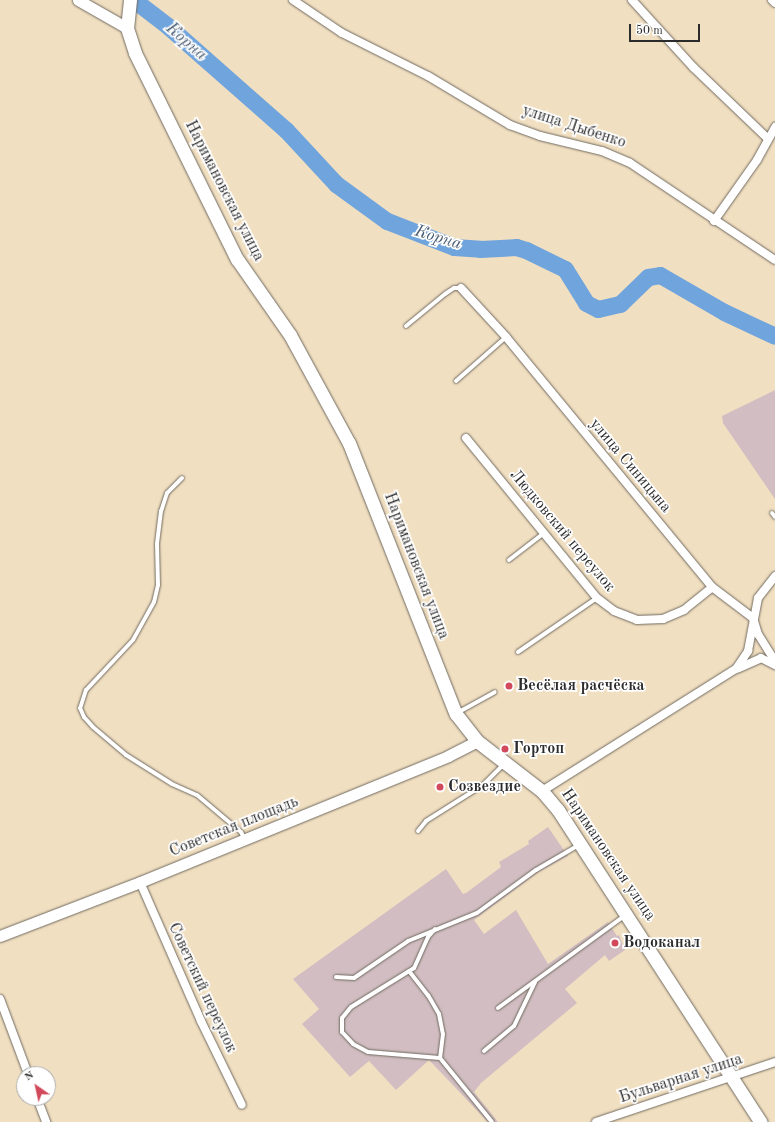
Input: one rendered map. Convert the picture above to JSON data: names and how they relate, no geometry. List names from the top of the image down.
{
  "streets": {
    "main road": ["Наримановская улица"],
    "street": [
      "улица Дыбенко",
      "улица Синицына",
      "Людковский переулок",
      "Советская площадь",
      "Советский переулок",
      "Бульварная улица"
    ]
  },
  "crossings": [
    ["Наримановская улица", "Советская площадь"],
    ["Наримановская улица", "Бульварная улица"],
    ["улица Синицына", "Людковский переулок"],
    ["Советская площадь", "Советский переулок"]
  ],
  "water": ["Корна"],
  "places": [
    "Весёлая расчёска",
    "Гортоп",
    "Созвездие",
    "Водоканал"
  ],
  "scale_bar": "50 m",
  "north": "top left"
}
